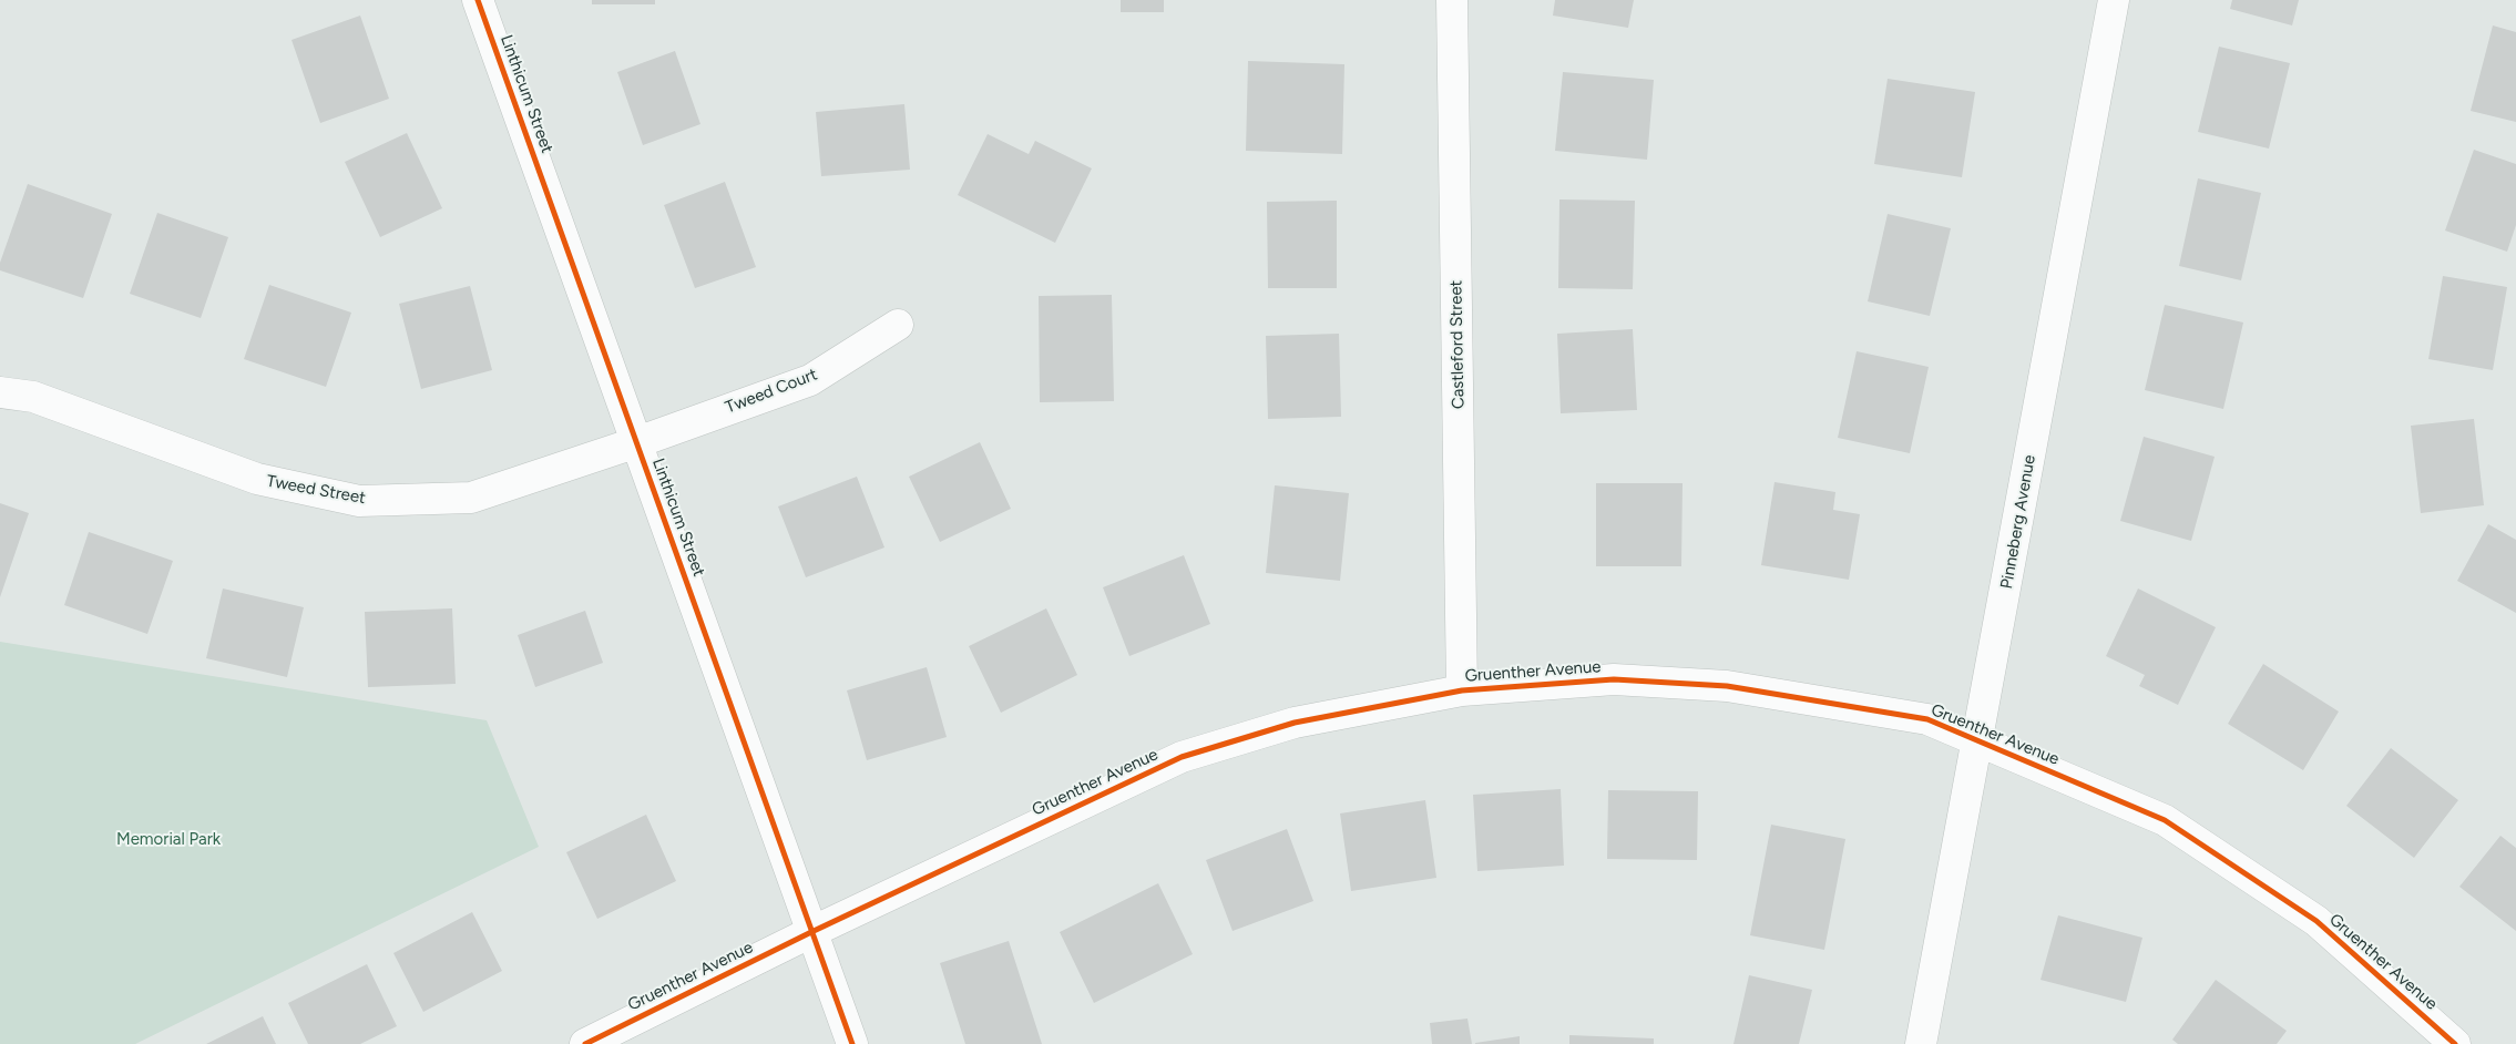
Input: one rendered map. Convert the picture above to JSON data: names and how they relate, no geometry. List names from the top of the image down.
{
  "streets": {
    "street": [
      "Linthicum Street",
      "Castleford Street",
      "Tweed Court",
      "Tweed Street",
      "Pinneberg Avenue",
      "Gruenther Avenue"
    ]
  },
  "crossings": [
    ["Linthicum Street", "Tweed Court"],
    ["Linthicum Street", "Tweed Street"],
    ["Linthicum Street", "Gruenther Avenue"],
    ["Castleford Street", "Gruenther Avenue"],
    ["Tweed Court", "Tweed Street"],
    ["Pinneberg Avenue", "Gruenther Avenue"]
  ],
  "parks": ["Memorial Park"]
}
